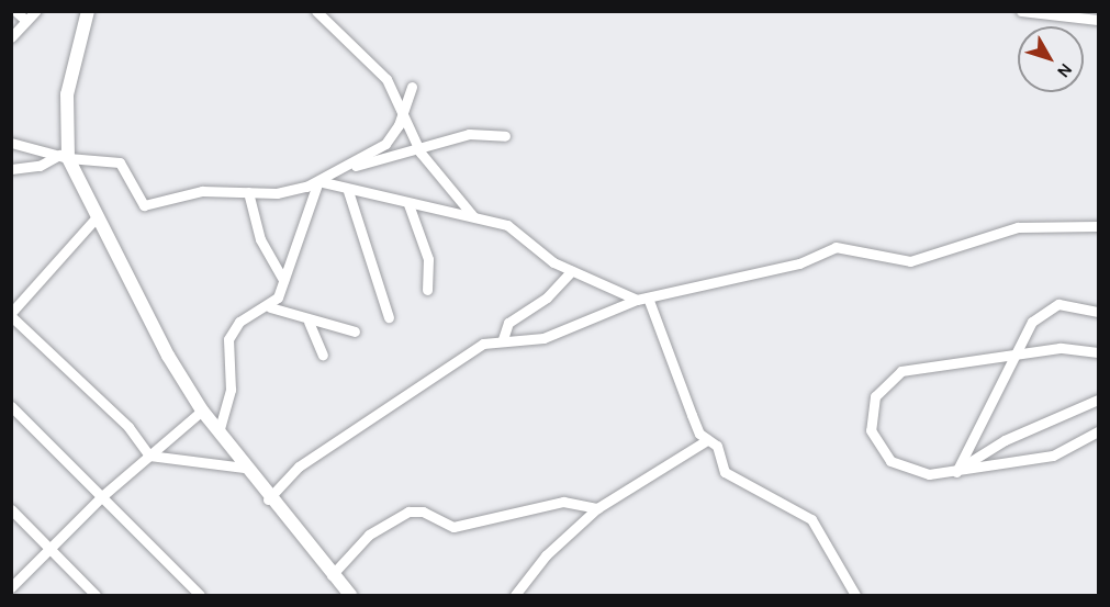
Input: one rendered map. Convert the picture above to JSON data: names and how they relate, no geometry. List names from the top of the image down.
{
  "north": "bottom right"
}
